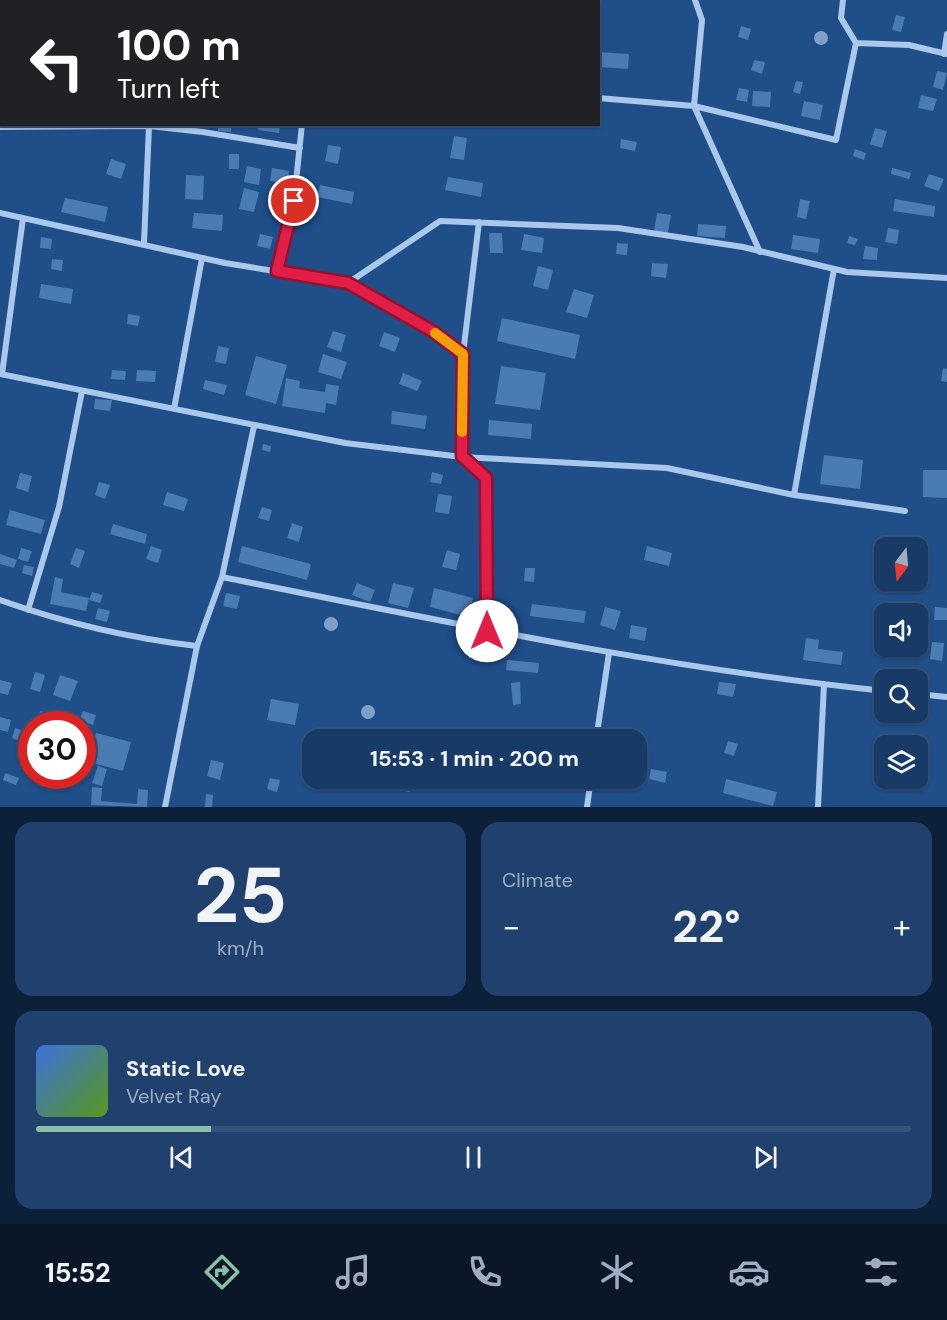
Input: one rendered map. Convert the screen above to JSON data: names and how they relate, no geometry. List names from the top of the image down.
{
  "north": "bottom",
  "page": {
    "turn": ["100 m", "Turn left"],
    "limit": "30",
    "trip": "15:53 · 1 min · 200 m",
    "tile": [
      ["25", "km/h"],
      "Climate"
    ],
    "heat": ["−", "22°", "+"],
    "song": ["Static Love", "Velvet Ray"],
    "tabs": "15:52"
  }
}
